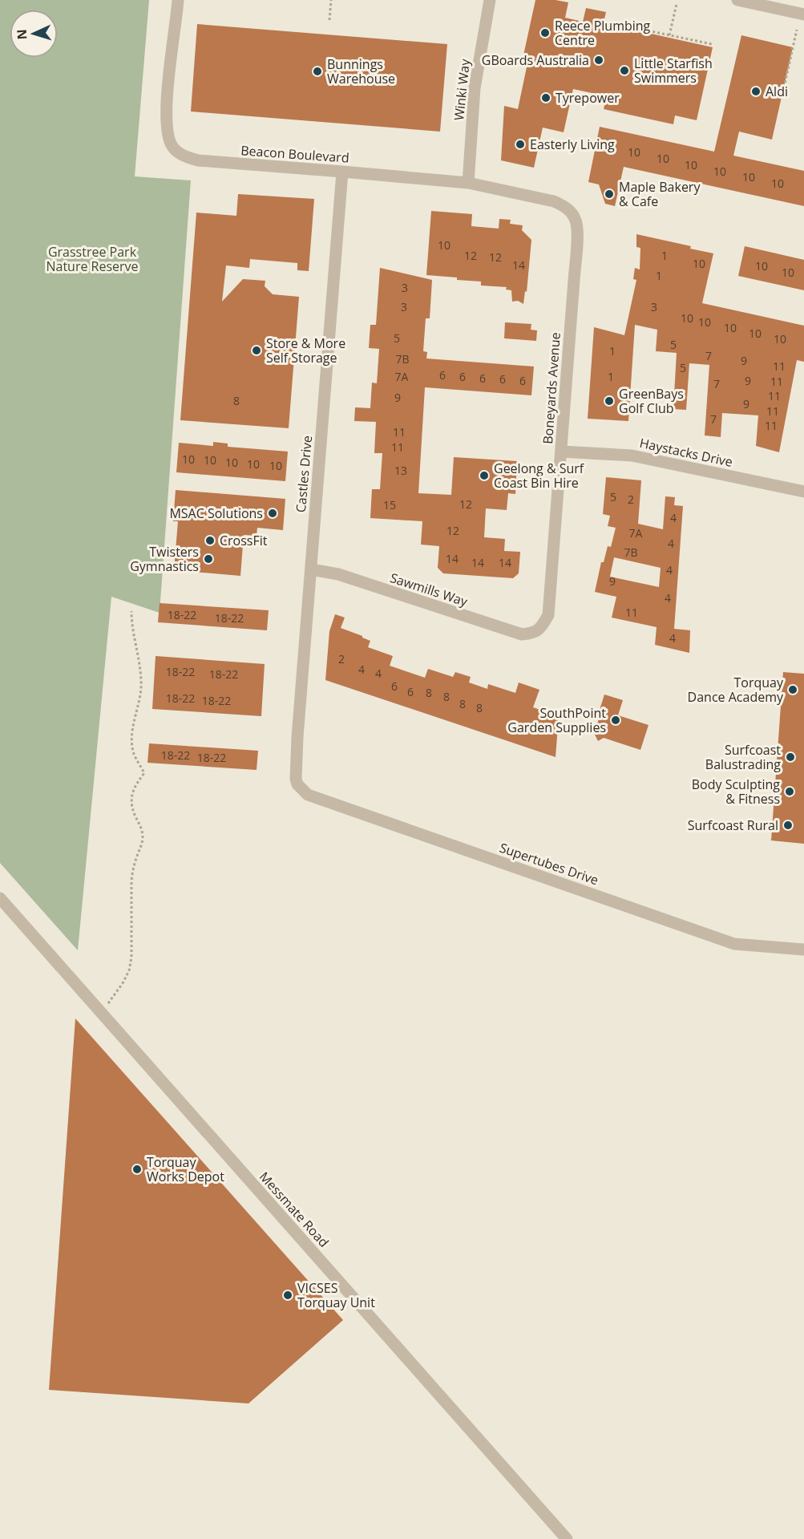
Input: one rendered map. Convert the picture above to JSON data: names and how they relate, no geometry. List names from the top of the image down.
{
  "streets": {
    "street": [
      "Winki Way",
      "Beacon Boulevard",
      "Boneyards Avenue",
      "Haystacks Drive",
      "Castles Drive",
      "Sawmills Way",
      "Supertubes Drive",
      "Messmate Road"
    ]
  },
  "crossings": [
    ["Winki Way", "Beacon Boulevard"],
    ["Beacon Boulevard", "Boneyards Avenue"],
    ["Beacon Boulevard", "Castles Drive"],
    ["Boneyards Avenue", "Haystacks Drive"],
    ["Boneyards Avenue", "Sawmills Way"],
    ["Castles Drive", "Sawmills Way"],
    ["Castles Drive", "Supertubes Drive"]
  ],
  "parks": ["Grasstree Park Nature Reserve"],
  "places": [
    "Reece Plumbing Centre",
    "GBoards Australia",
    "Little Starfish Swimmers",
    "Bunnings Warehouse",
    "Aldi",
    "Tyrepower",
    "Easterly Living",
    "Maple Bakery & Cafe",
    "Store & More Self Storage",
    "GreenBays Golf Club",
    "Geelong & Surf Coast Bin Hire",
    "MSAC Solutions",
    "CrossFit",
    "Twisters Gymnastics",
    "Torquay Dance Academy",
    "SouthPoint Garden Supplies",
    "Surfcoast Balustrading",
    "Body Sculpting & Fitness",
    "Surfcoast Rural",
    "Torquay Works Depot",
    "VICSES Torquay Unit"
  ],
  "house_numbers": [
    "10",
    "10",
    "10",
    "10",
    "10",
    "10",
    "10",
    "12",
    "1",
    "12",
    "10",
    "14",
    "10",
    "10",
    "1",
    "3",
    "3",
    "3",
    "10",
    "10",
    "10",
    "10",
    "5",
    "10",
    "5",
    "1",
    "7",
    "7B",
    "9",
    "11",
    "5",
    "6",
    "7A",
    "6",
    "1",
    "6",
    "6",
    "6",
    "9",
    "11",
    "7",
    "11",
    "9",
    "8",
    "9",
    "11",
    "7",
    "11",
    "11",
    "11",
    "10",
    "10",
    "10",
    "10",
    "10",
    "13",
    "5",
    "2",
    "12",
    "15",
    "4",
    "12",
    "7A",
    "4",
    "7B",
    "14",
    "14",
    "14",
    "4",
    "9",
    "4",
    "11",
    "18-22",
    "18-22",
    "4",
    "2",
    "4",
    "18-22",
    "4",
    "18-22",
    "6",
    "6",
    "8",
    "8",
    "18-22",
    "18-22",
    "8",
    "8",
    "18-22",
    "18-22"
  ],
  "north": "left"
}
